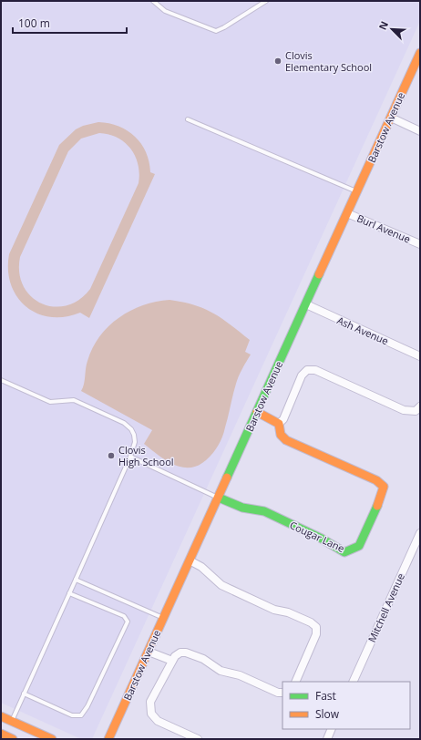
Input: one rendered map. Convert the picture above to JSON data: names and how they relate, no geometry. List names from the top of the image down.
{
  "streets": {
    "street": [
      "Barstow Avenue",
      "Burl Avenue",
      "Ash Avenue",
      "Cougar Lane",
      "Mitchell Avenue"
    ]
  },
  "crossings": [
    ["Barstow Avenue", "Burl Avenue"],
    ["Barstow Avenue", "Ash Avenue"],
    ["Barstow Avenue", "Cougar Lane"]
  ],
  "places": ["Clovis Elementary School", "Clovis High School"],
  "legend": ["Fast", "Slow"],
  "scale_bar": "100 m",
  "north": "top left"
}
